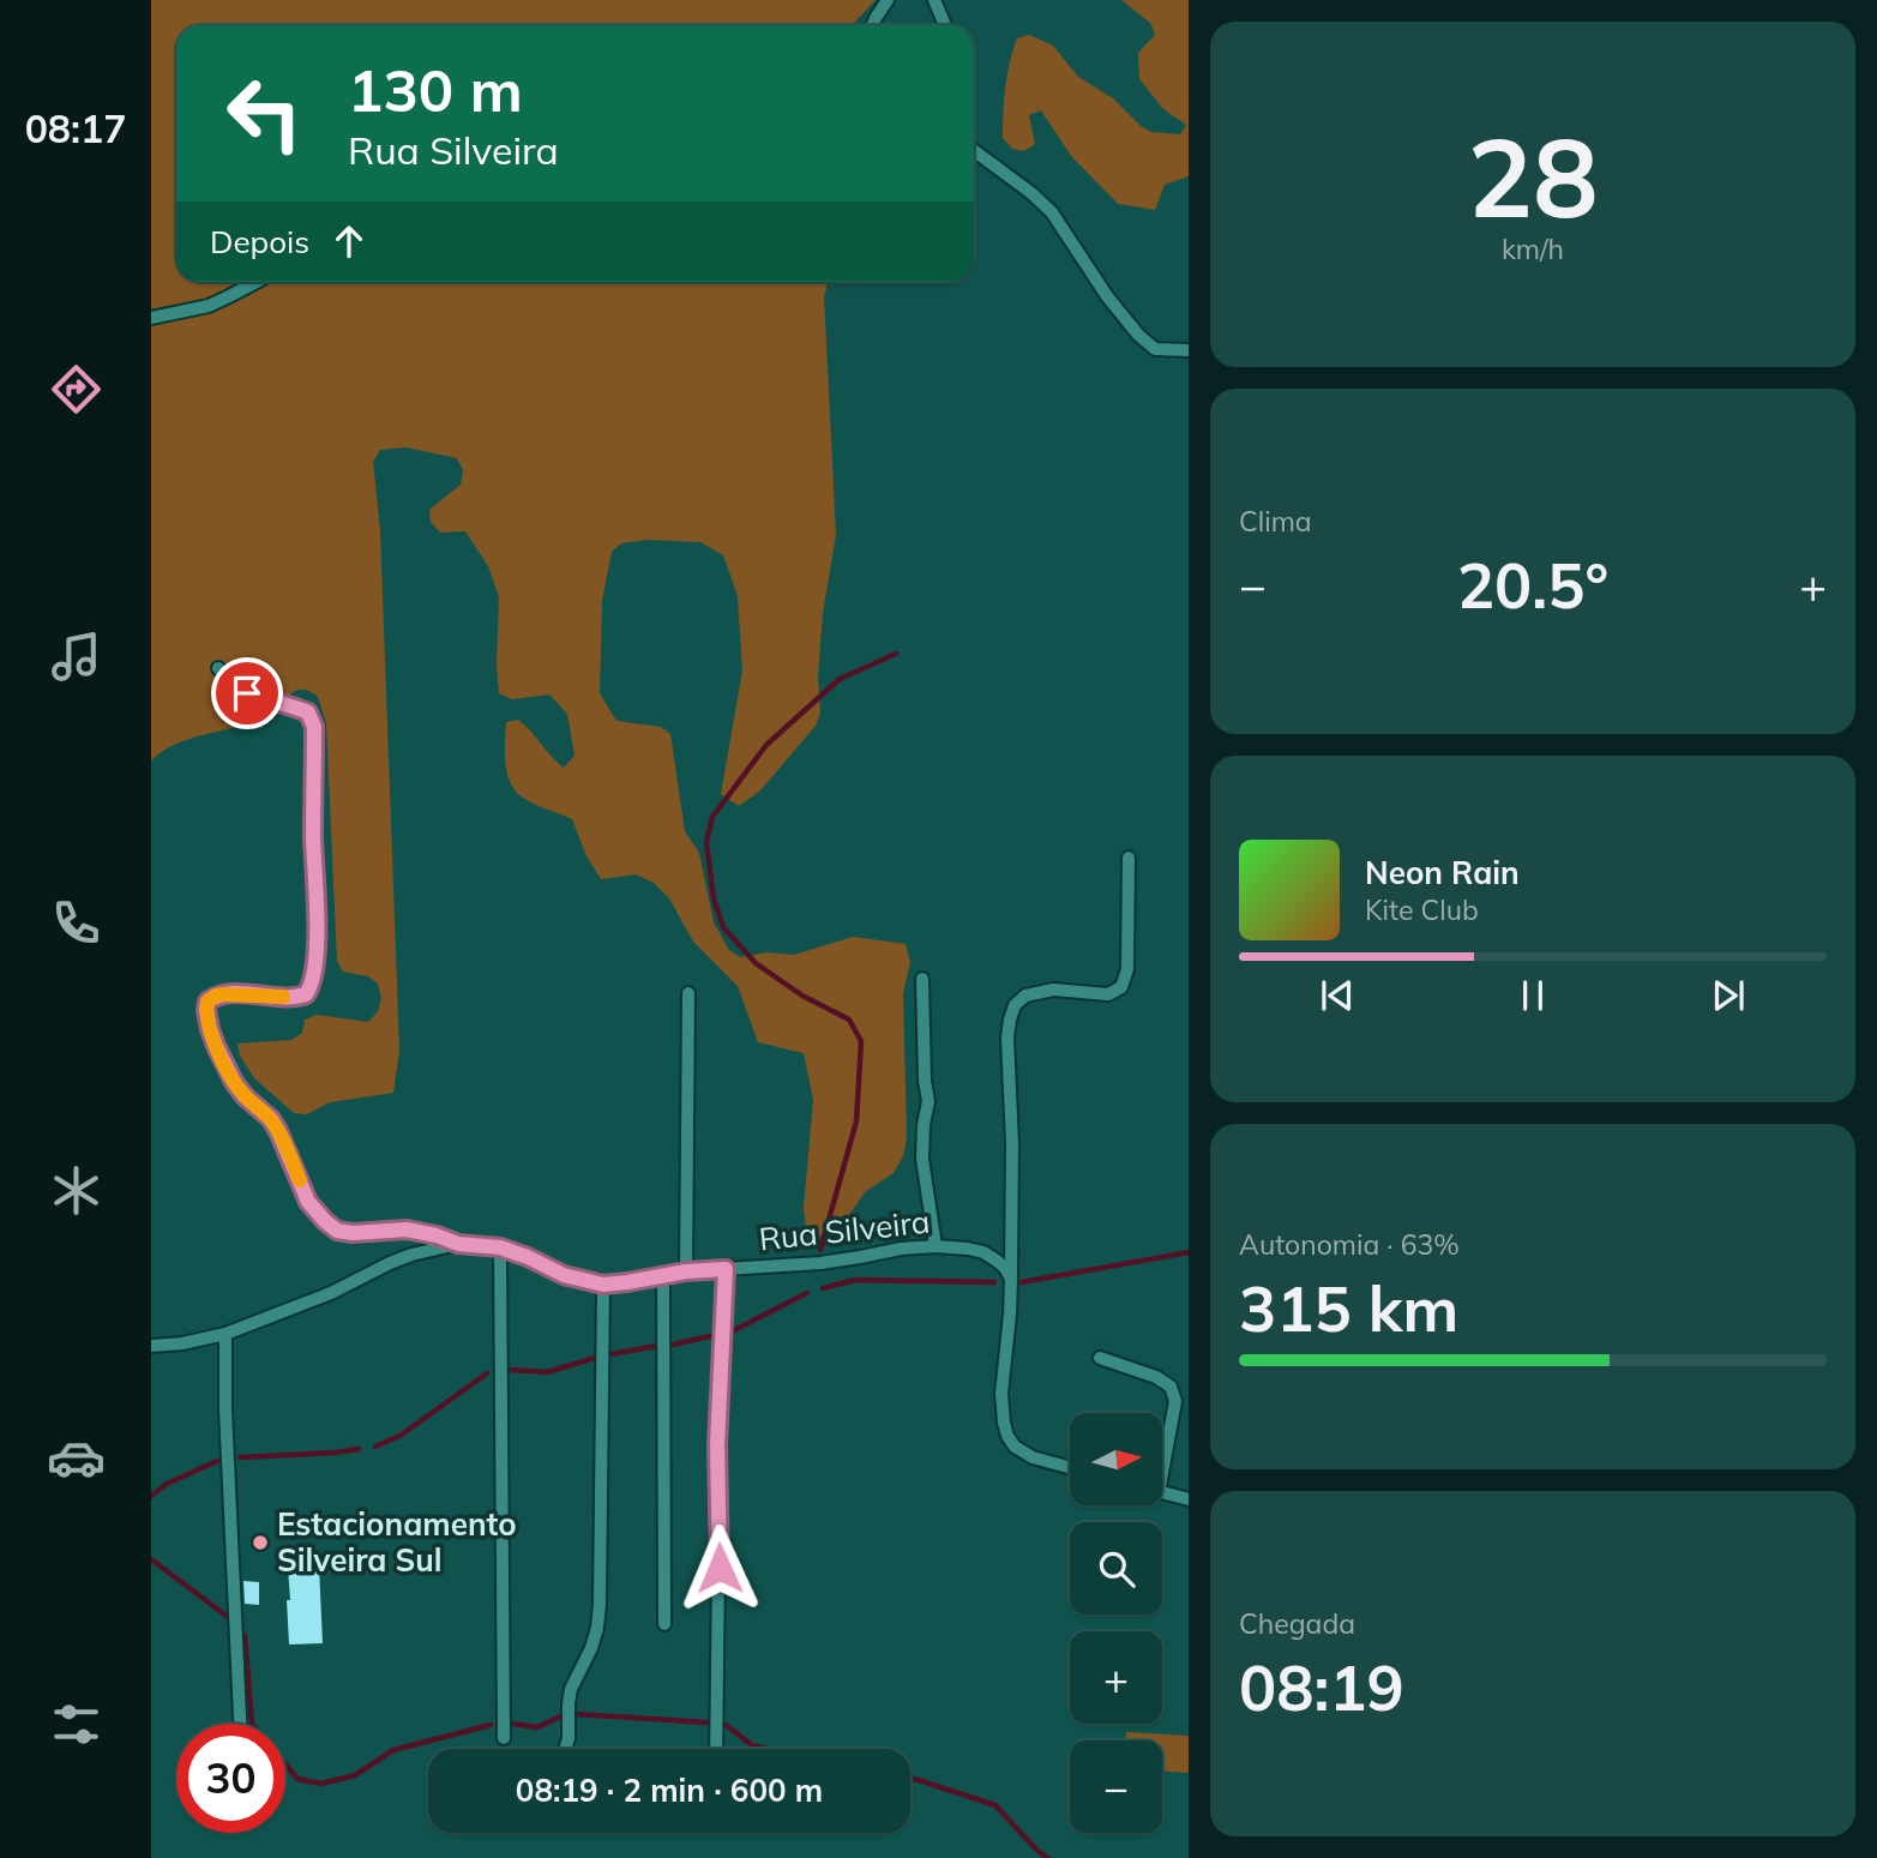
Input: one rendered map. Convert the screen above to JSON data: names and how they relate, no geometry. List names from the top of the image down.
{
  "streets": {
    "street": ["Rua Silveira"]
  },
  "places": ["Estacionamento Silveira Sul"],
  "north": "right",
  "page": {
    "tabs": "08:17",
    "tile": [
      ["28", "km/h"],
      "Clima",
      ["Autonomia · 63%", "315 km"],
      ["Chegada", "08:19"]
    ],
    "turn": ["130 m", "Rua Silveira"],
    "then": "Depois",
    "heat": ["−", "20.5°", "+"],
    "song": ["Neon Rain", "Kite Club"],
    "map_buttons": ["+", "−"],
    "limit": "30",
    "trip": "08:19 · 2 min · 600 m"
  }
}
